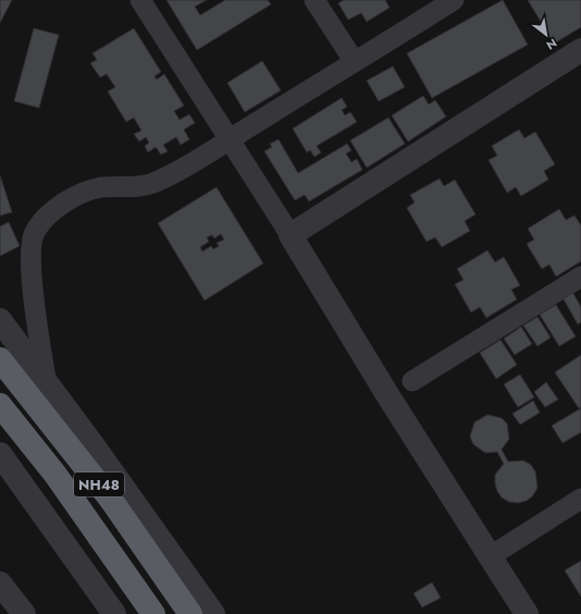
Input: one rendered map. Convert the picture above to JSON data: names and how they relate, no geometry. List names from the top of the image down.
{
  "streets": {
    "highway": ["NH48"]
  },
  "north": "bottom right"
}
